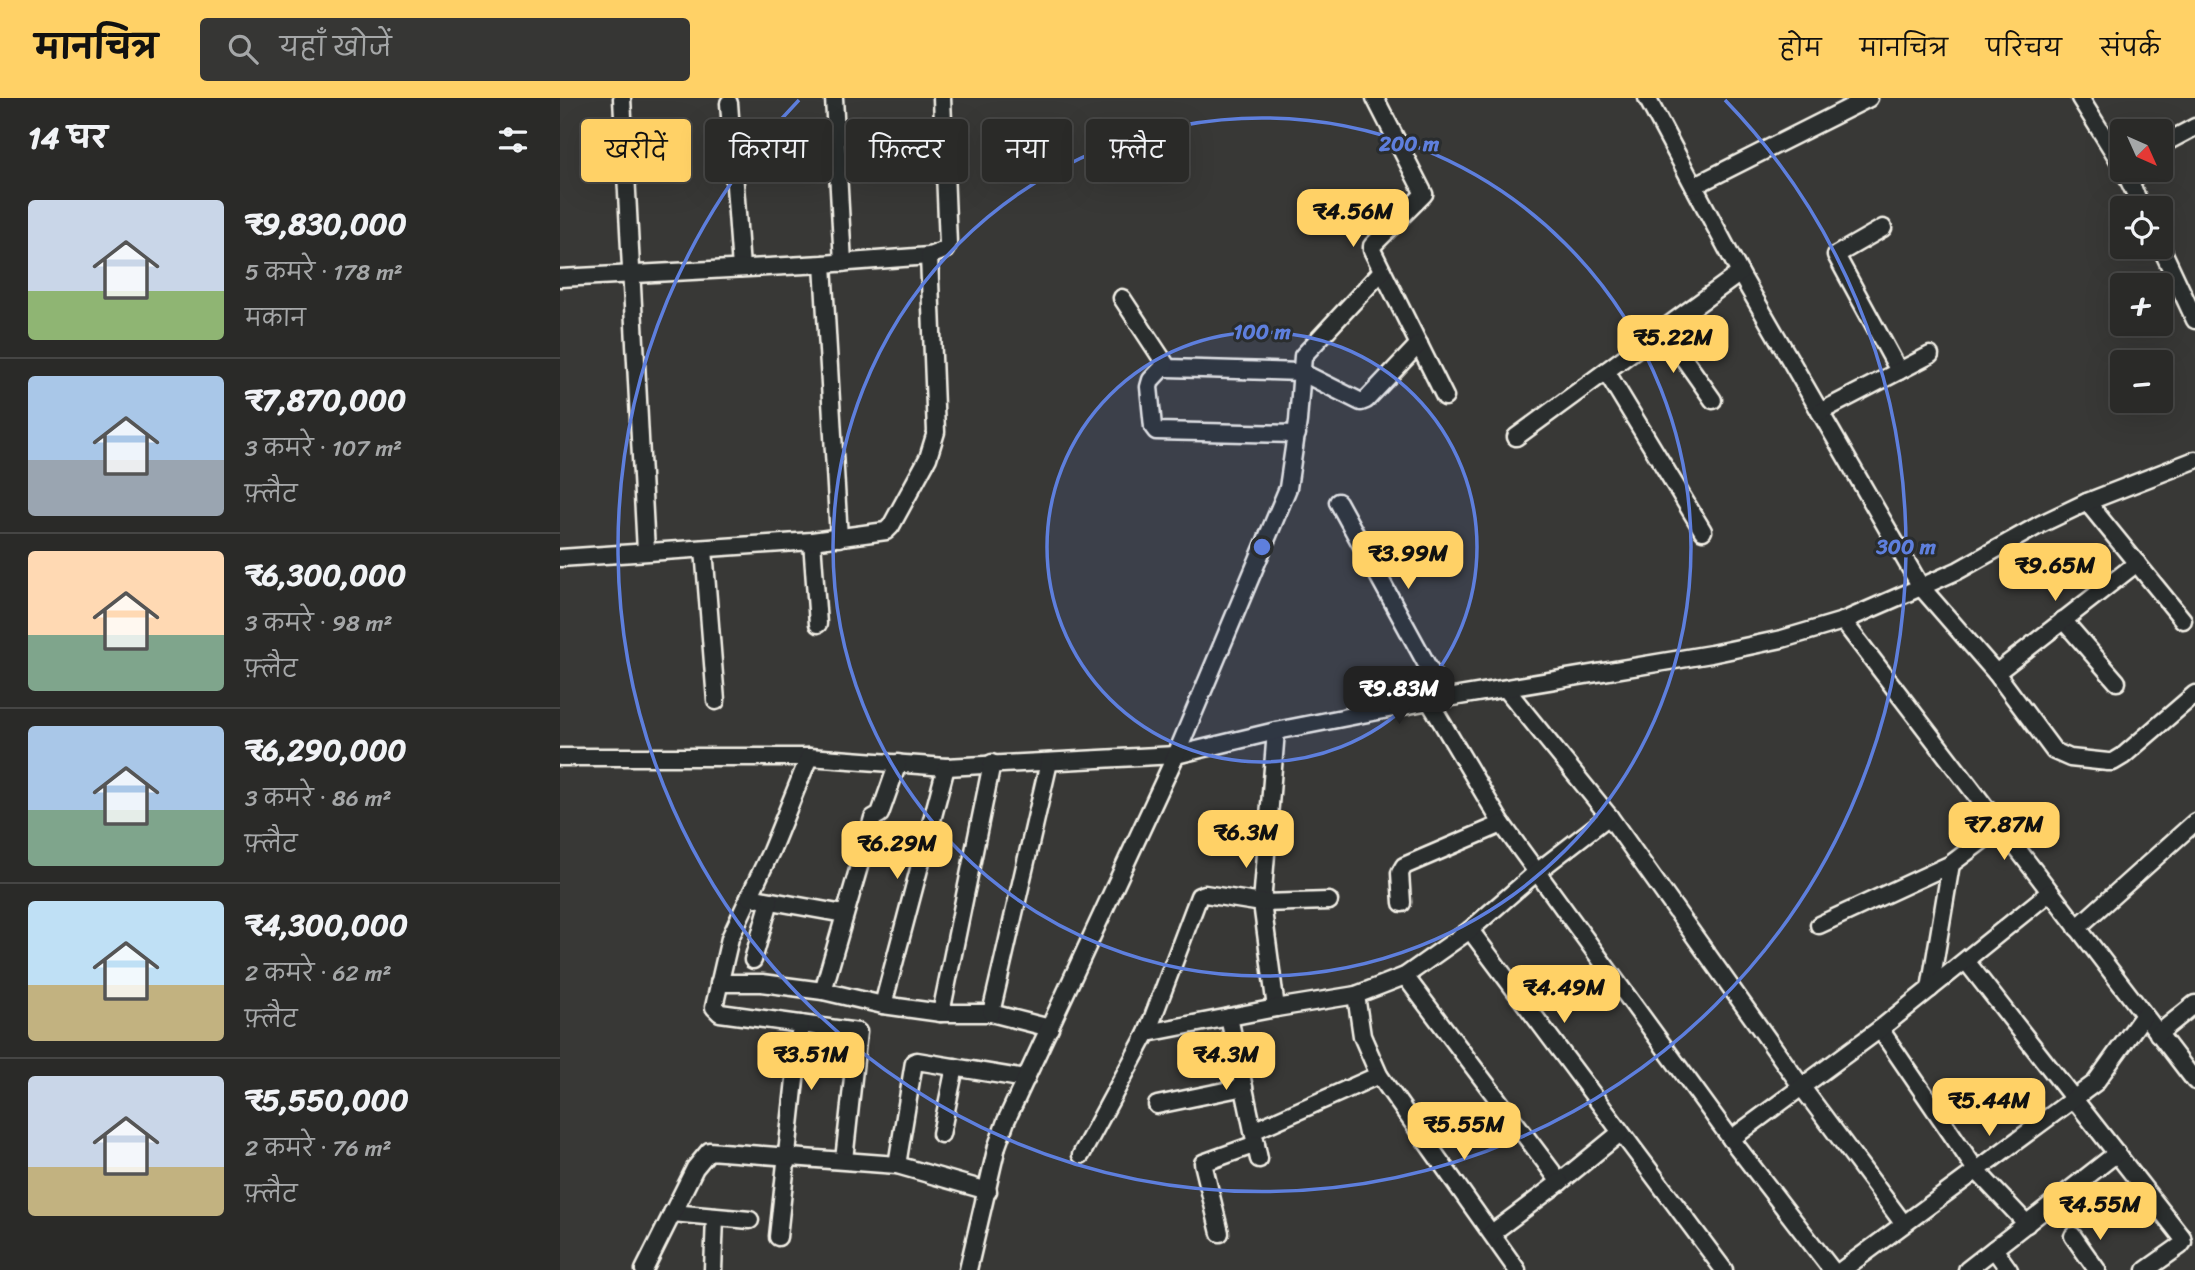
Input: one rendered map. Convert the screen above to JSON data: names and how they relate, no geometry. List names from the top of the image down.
{
  "north": "bottom right",
  "page": {
    "header": "मानचित्र",
    "search": "यहाँ खोजें",
    "nav": [
      "होम",
      "मानचित्र",
      "परिचय",
      "संपर्क"
    ],
    "heading": "14 घर",
    "map_buttons": ["+", "−"],
    "chip": [
      "खरीदें",
      "किराया",
      "फ़िल्टर",
      "नया",
      "फ़्लैट"
    ],
    "list": [
      {
        "name": "₹9,830,000",
        "note": "5 कमरे · 178 m² · मकान"
      },
      {
        "name": "₹7,870,000",
        "note": "3 कमरे · 107 m² · फ़्लैट"
      },
      {
        "name": "₹6,300,000",
        "note": "3 कमरे · 98 m² · फ़्लैट"
      },
      {
        "name": "₹6,290,000",
        "note": "3 कमरे · 86 m² · फ़्लैट"
      },
      {
        "name": "₹4,300,000",
        "note": "2 कमरे · 62 m² · फ़्लैट"
      },
      {
        "name": "₹5,550,000",
        "note": "2 कमरे · 76 m² · फ़्लैट"
      }
    ],
    "price": [
      "₹4.56M",
      "₹5.22M",
      "₹3.99M",
      "₹9.65M",
      "₹9.83M",
      "₹7.87M",
      "₹6.3M",
      "₹6.29M",
      "₹4.49M",
      "₹3.51M",
      "₹4.3M",
      "₹5.44M",
      "₹5.55M",
      "₹4.55M"
    ]
  },
  "rings": ["200 m", "100 m", "300 m"]
}
